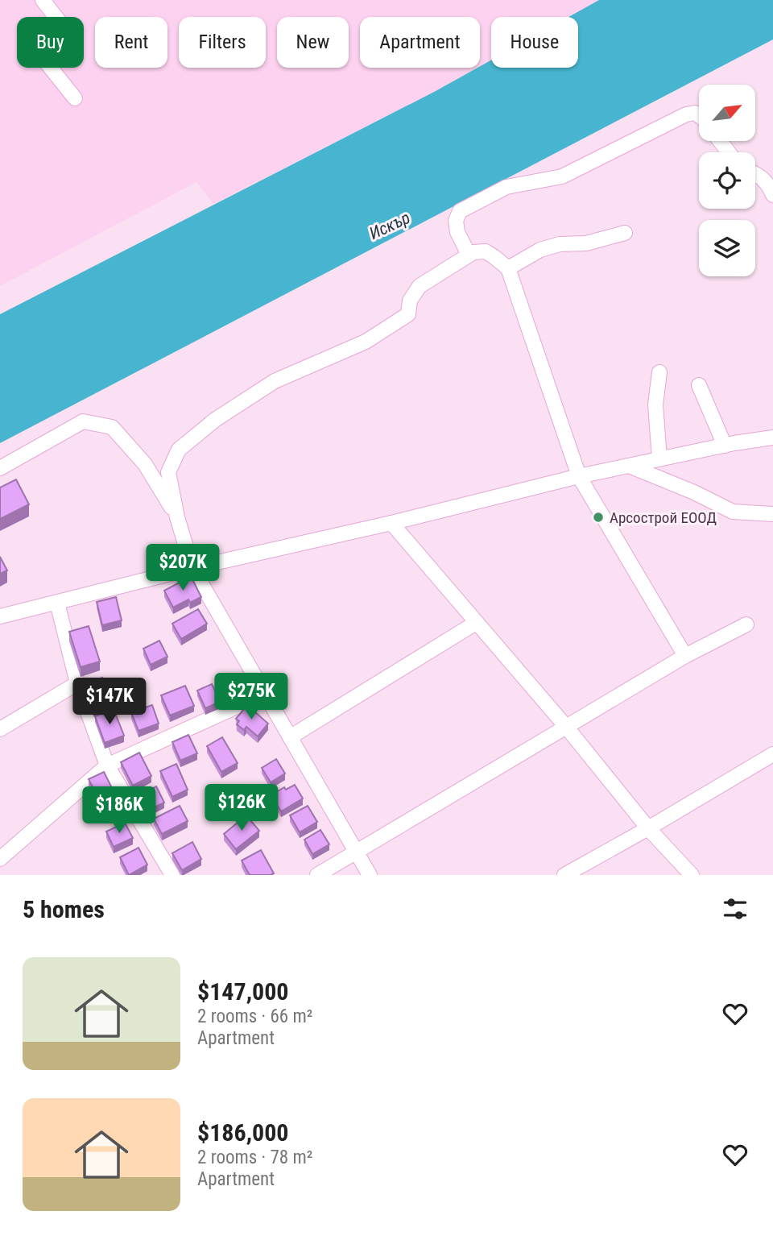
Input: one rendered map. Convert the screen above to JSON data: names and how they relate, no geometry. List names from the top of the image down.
{
  "water": ["Искър"],
  "places": ["Арсострой ЕООД"],
  "north": "top right",
  "page": {
    "chip": [
      "Buy",
      "Rent",
      "Filters",
      "New",
      "Apartment",
      "House"
    ],
    "price": [
      "$207K",
      "$275K",
      "$147K",
      "$126K",
      "$186K"
    ],
    "heading": "5 homes",
    "list": [
      {
        "name": "$147,000",
        "note": "2 rooms · 66 m² · Apartment"
      },
      {
        "name": "$186,000",
        "note": "2 rooms · 78 m² · Apartment"
      }
    ]
  }
}
